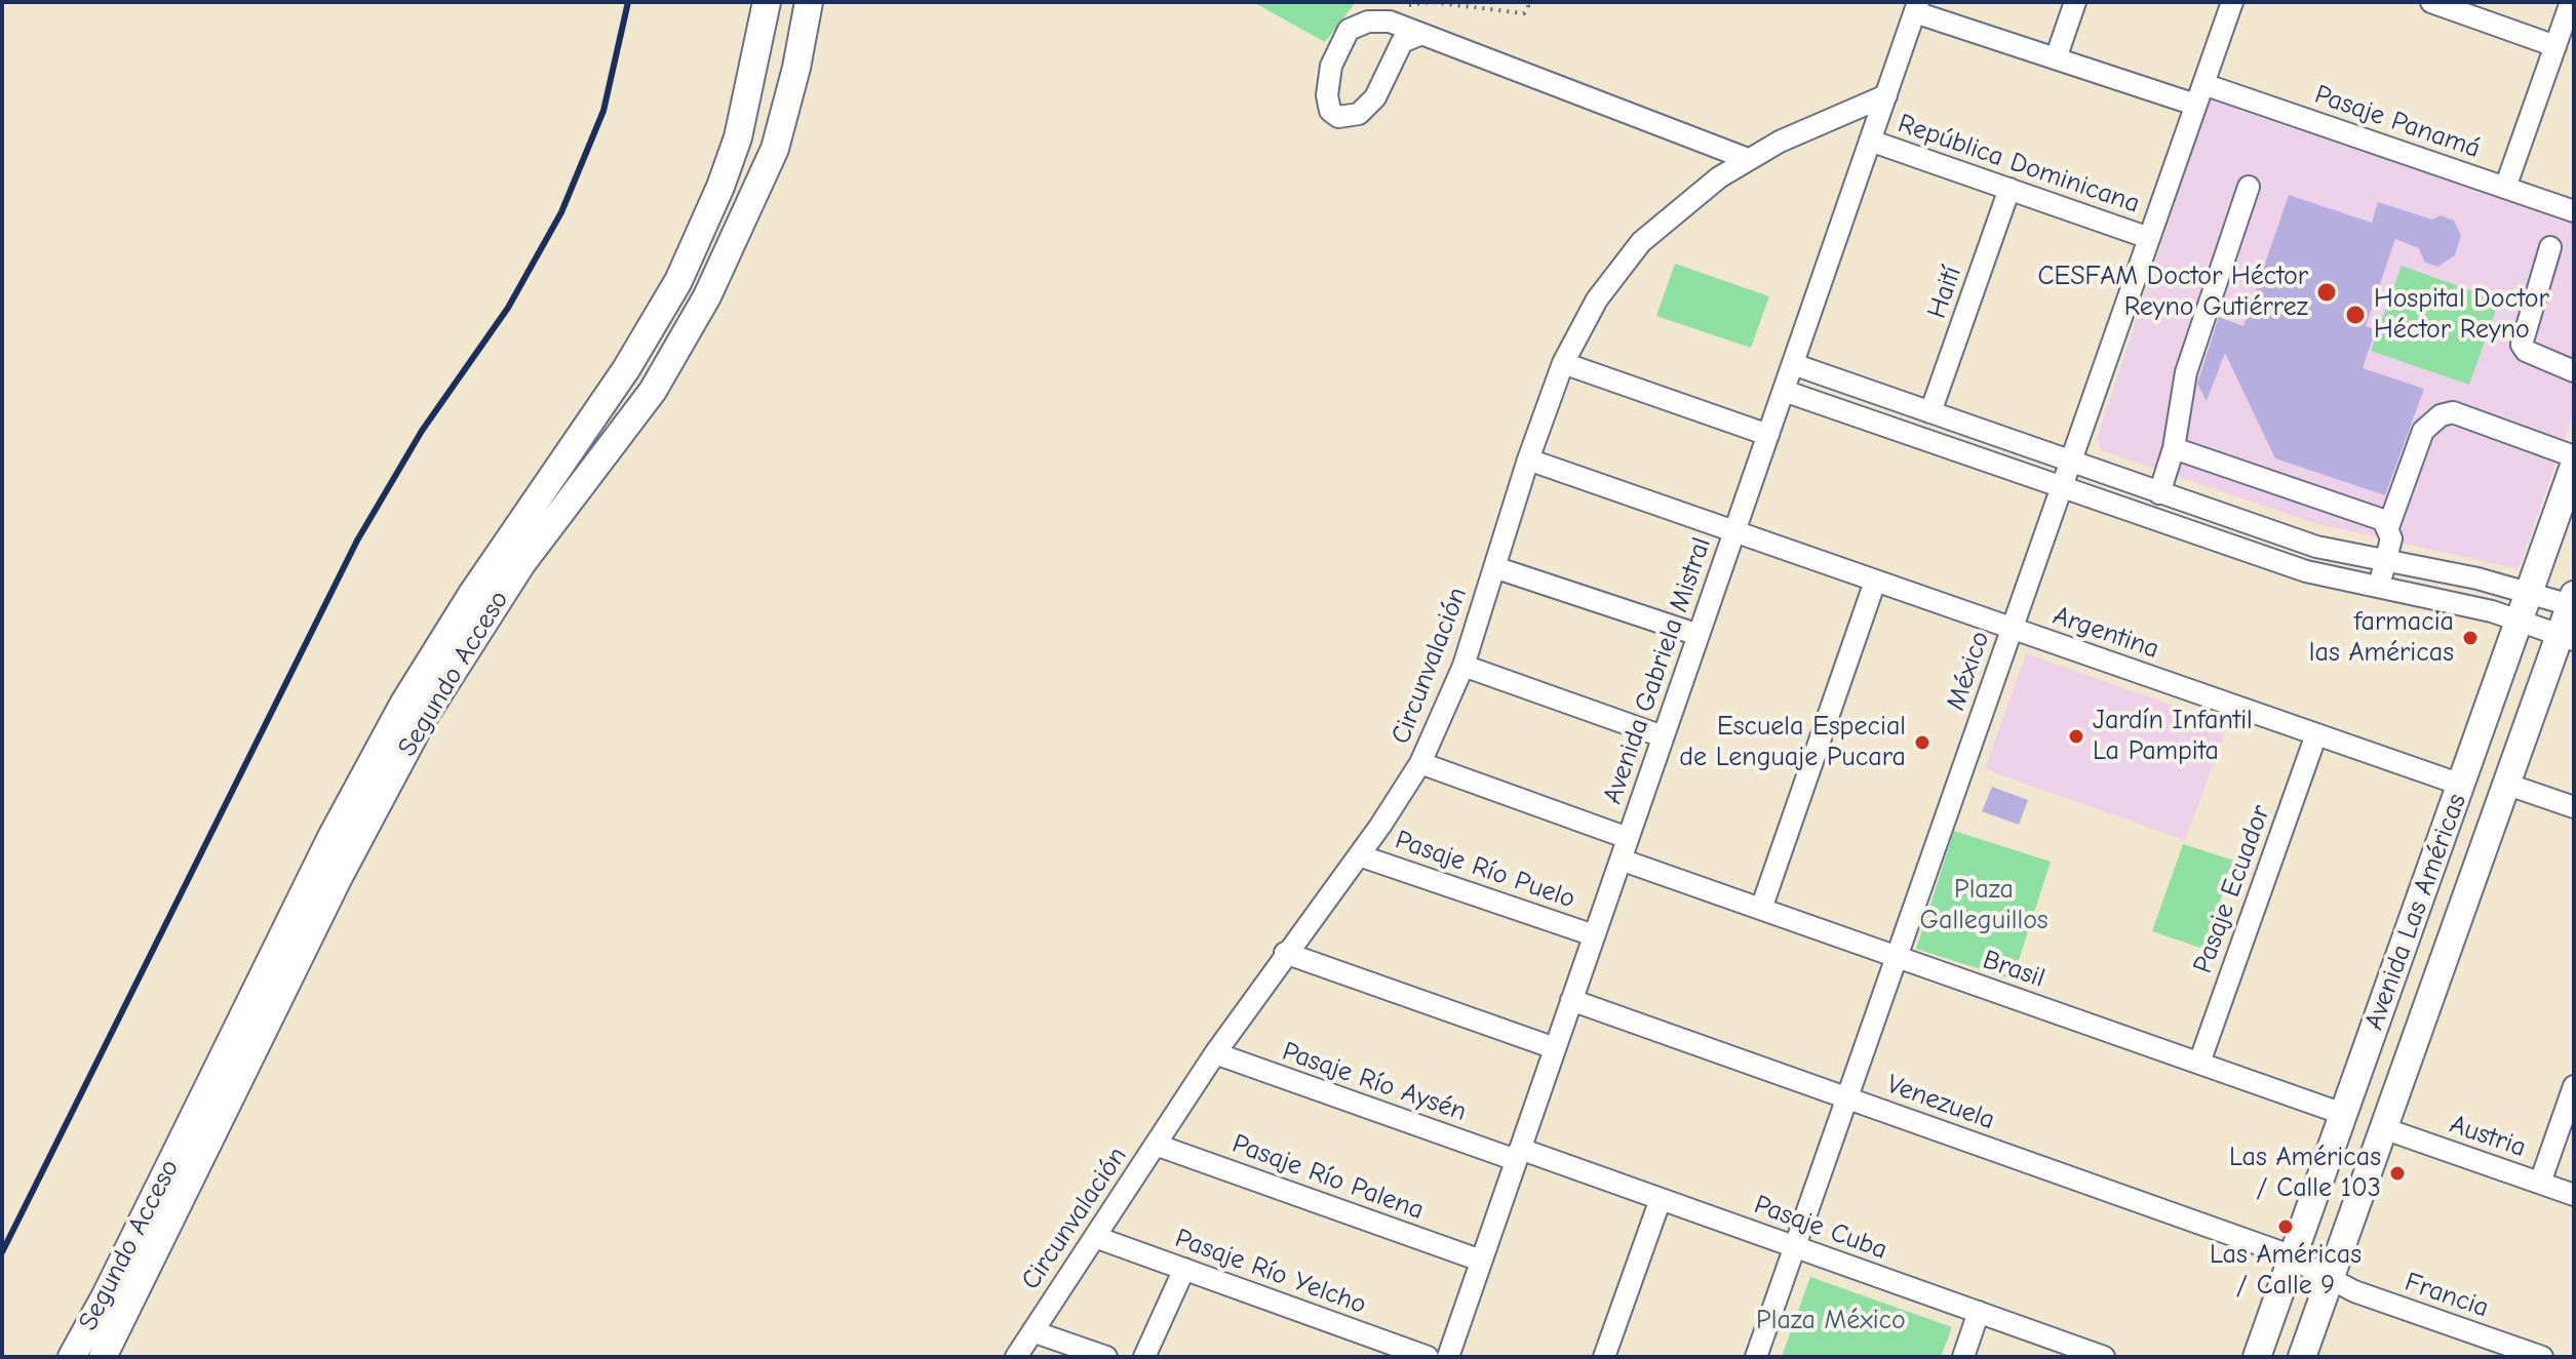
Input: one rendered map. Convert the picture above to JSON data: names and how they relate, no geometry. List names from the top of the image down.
{
  "streets": {
    "main road": ["Segundo Acceso", "Avenida Las Américas"],
    "street": [
      "Pasaje Panamá",
      "República Dominicana",
      "Haití",
      "Argentina",
      "Circunvalación",
      "Avenida Gabriela Mistral",
      "México",
      "Pasaje Río Puelo",
      "Pasaje Ecuador",
      "Brasil",
      "Pasaje Río Aysén",
      "Venezuela",
      "Austria",
      "Pasaje Río Palena",
      "Pasaje Cuba",
      "Pasaje Río Yelcho",
      "Francia"
    ]
  },
  "crossings": [
    ["Pasaje Panamá", "México"],
    ["República Dominicana", "Haití"],
    ["República Dominicana", "Avenida Gabriela Mistral"],
    ["República Dominicana", "México"],
    ["Argentina", "Circunvalación"],
    ["Argentina", "Avenida Gabriela Mistral"],
    ["Argentina", "México"],
    ["Argentina", "Pasaje Ecuador"],
    ["Argentina", "Avenida Las Américas"],
    ["Circunvalación", "Avenida Gabriela Mistral"],
    ["Circunvalación", "Pasaje Río Puelo"],
    ["Circunvalación", "Pasaje Río Aysén"],
    ["Circunvalación", "Pasaje Río Palena"],
    ["Circunvalación", "Pasaje Río Yelcho"],
    ["Avenida Gabriela Mistral", "Pasaje Río Puelo"],
    ["Avenida Gabriela Mistral", "Brasil"],
    ["Avenida Gabriela Mistral", "Pasaje Río Aysén"],
    ["Avenida Gabriela Mistral", "Venezuela"],
    ["Avenida Gabriela Mistral", "Pasaje Río Palena"],
    ["Avenida Gabriela Mistral", "Pasaje Cuba"],
    ["México", "Brasil"],
    ["México", "Venezuela"],
    ["México", "Pasaje Cuba"],
    ["Pasaje Ecuador", "Brasil"],
    ["Avenida Las Américas", "Brasil"],
    ["Avenida Las Américas", "Venezuela"],
    ["Avenida Las Américas", "Austria"],
    ["Avenida Las Américas", "Francia"],
    ["Pasaje Río Aysén", "Pasaje Cuba"],
    ["Venezuela", "Francia"]
  ],
  "parks": ["Plaza Galleguillos", "Plaza México"],
  "places": [
    "CESFAM Doctor Héctor Reyno Gutiérrez",
    "Hospital Doctor Héctor Reyno",
    "farmacia las Américas",
    "Jardín Infantil La Pampita",
    "Escuela Especial de Lenguaje Pucara",
    "Las Américas / Calle 103",
    "Las Américas / Calle 9"
  ]
}
